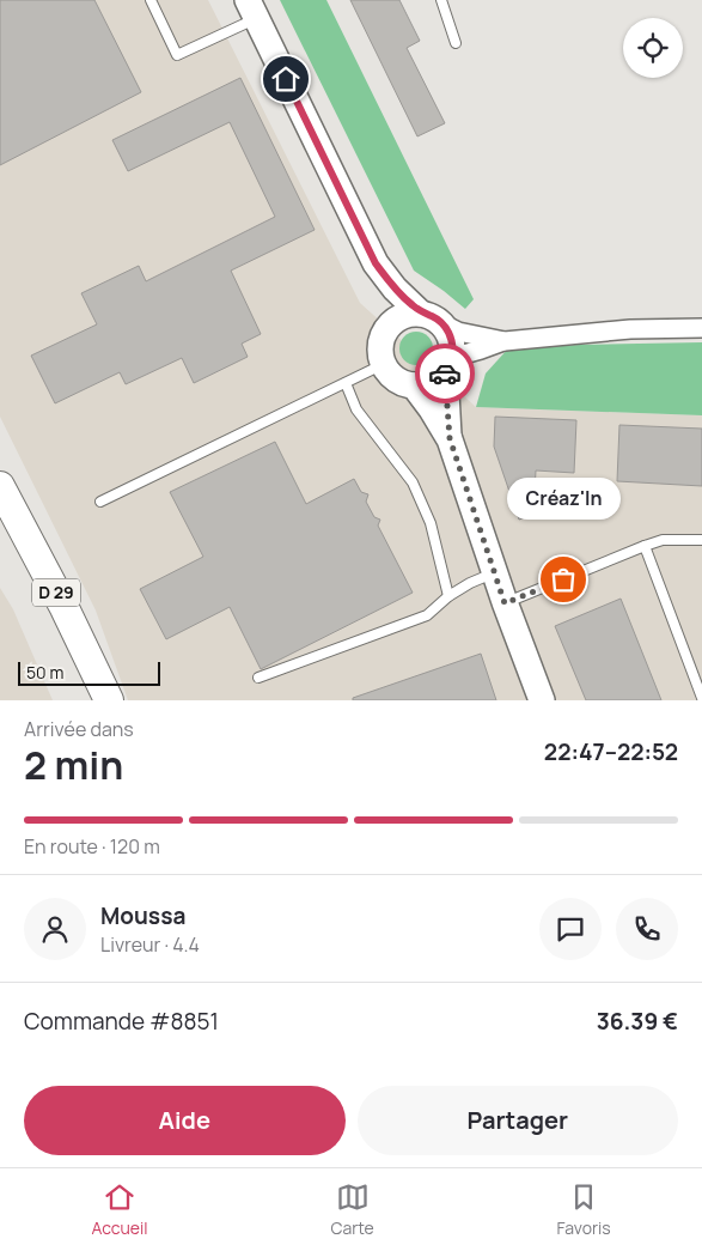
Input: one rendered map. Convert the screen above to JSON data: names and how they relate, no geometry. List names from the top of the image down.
{
  "streets": {
    "main road": ["D 29"]
  },
  "places": ["Créaz'In"],
  "scale_bar": "50 m",
  "page": {
    "bubble": "Créaz'In",
    "scale": "50 m",
    "heading": ["2 min", "Arrivée dans", "22:47–22:52"],
    "panel": [
      "Moussa",
      "Livreur · 4.4",
      "Commande #8851",
      "36.39 €"
    ],
    "bar": "En route · 120 m",
    "buttons": ["Aide", "Partager"],
    "tabs": ["Accueil", "Carte", "Favoris"]
  }
}
